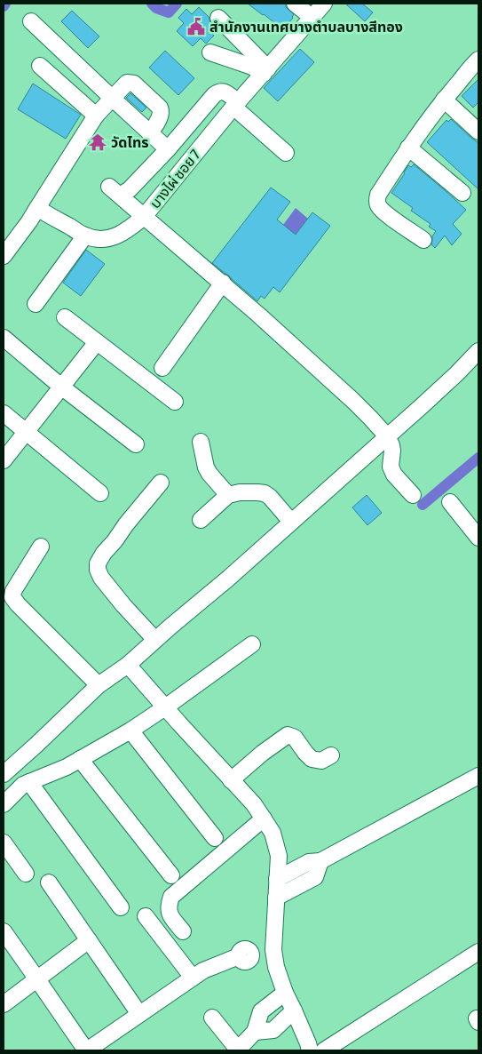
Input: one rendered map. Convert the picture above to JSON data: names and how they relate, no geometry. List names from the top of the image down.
{
  "streets": {
    "street": ["บางไผ่ ซอย 7"]
  },
  "places": {
    "public building": ["สำนักงานเทศบางตำบลบางสีทอง"],
    "temple": ["วัดไทร"]
  }
}
